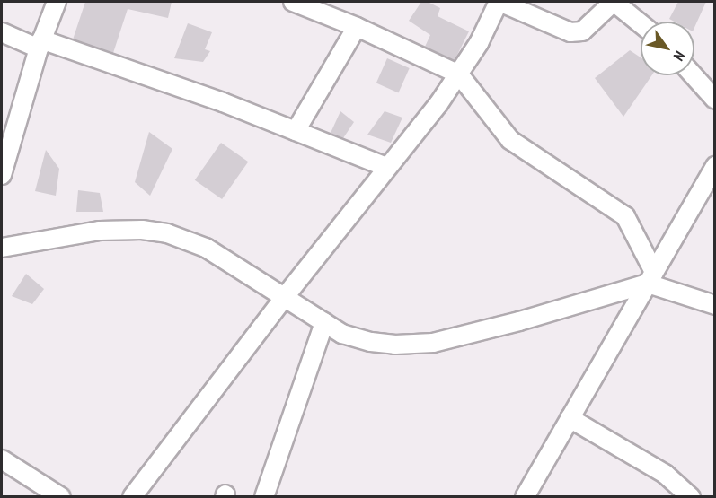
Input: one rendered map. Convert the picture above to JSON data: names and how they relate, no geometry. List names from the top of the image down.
{
  "north": "bottom right"
}
